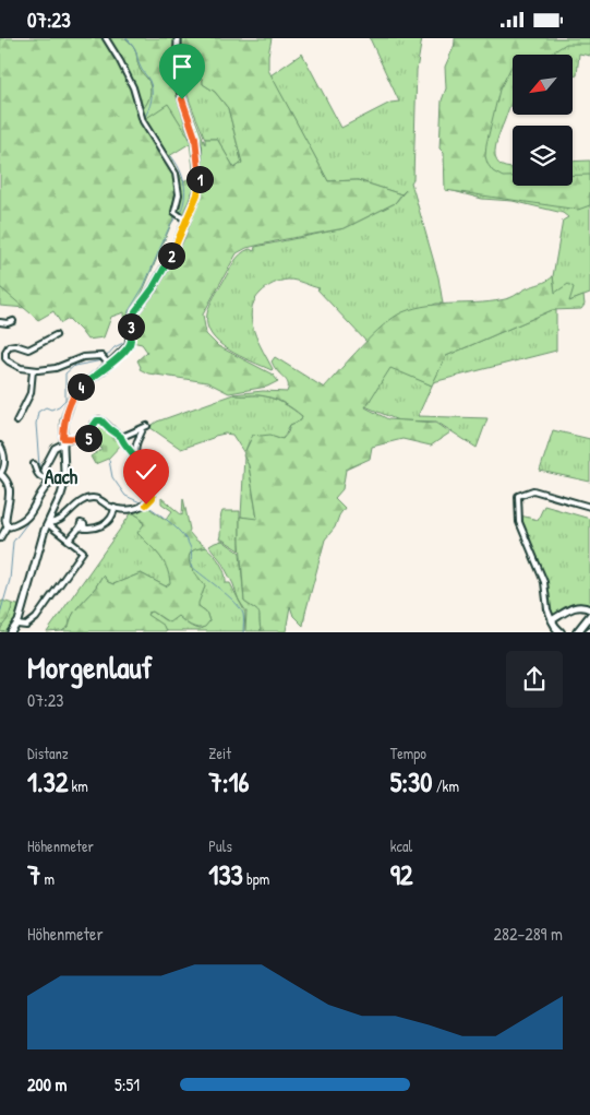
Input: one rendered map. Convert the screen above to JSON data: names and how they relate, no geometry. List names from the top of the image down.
{
  "districts": ["Aach"],
  "north": "bottom left",
  "page": {
    "status": "07:23",
    "pins": [
      "1",
      "2",
      "3",
      "4",
      "5"
    ],
    "heading": ["Morgenlauf", "07:23"],
    "stats": [
      ["Distanz", "1.32 km"],
      ["Zeit", "7:16"],
      ["Tempo", "5:30 /km"],
      ["Höhenmeter", "7 m"],
      ["Puls", "133 bpm"],
      ["kcal", "92"]
    ],
    "chart": ["Höhenmeter", "282–289 m"],
    "list": [
      {
        "name": "200 m",
        "note": "5:51"
      }
    ]
  }
}
